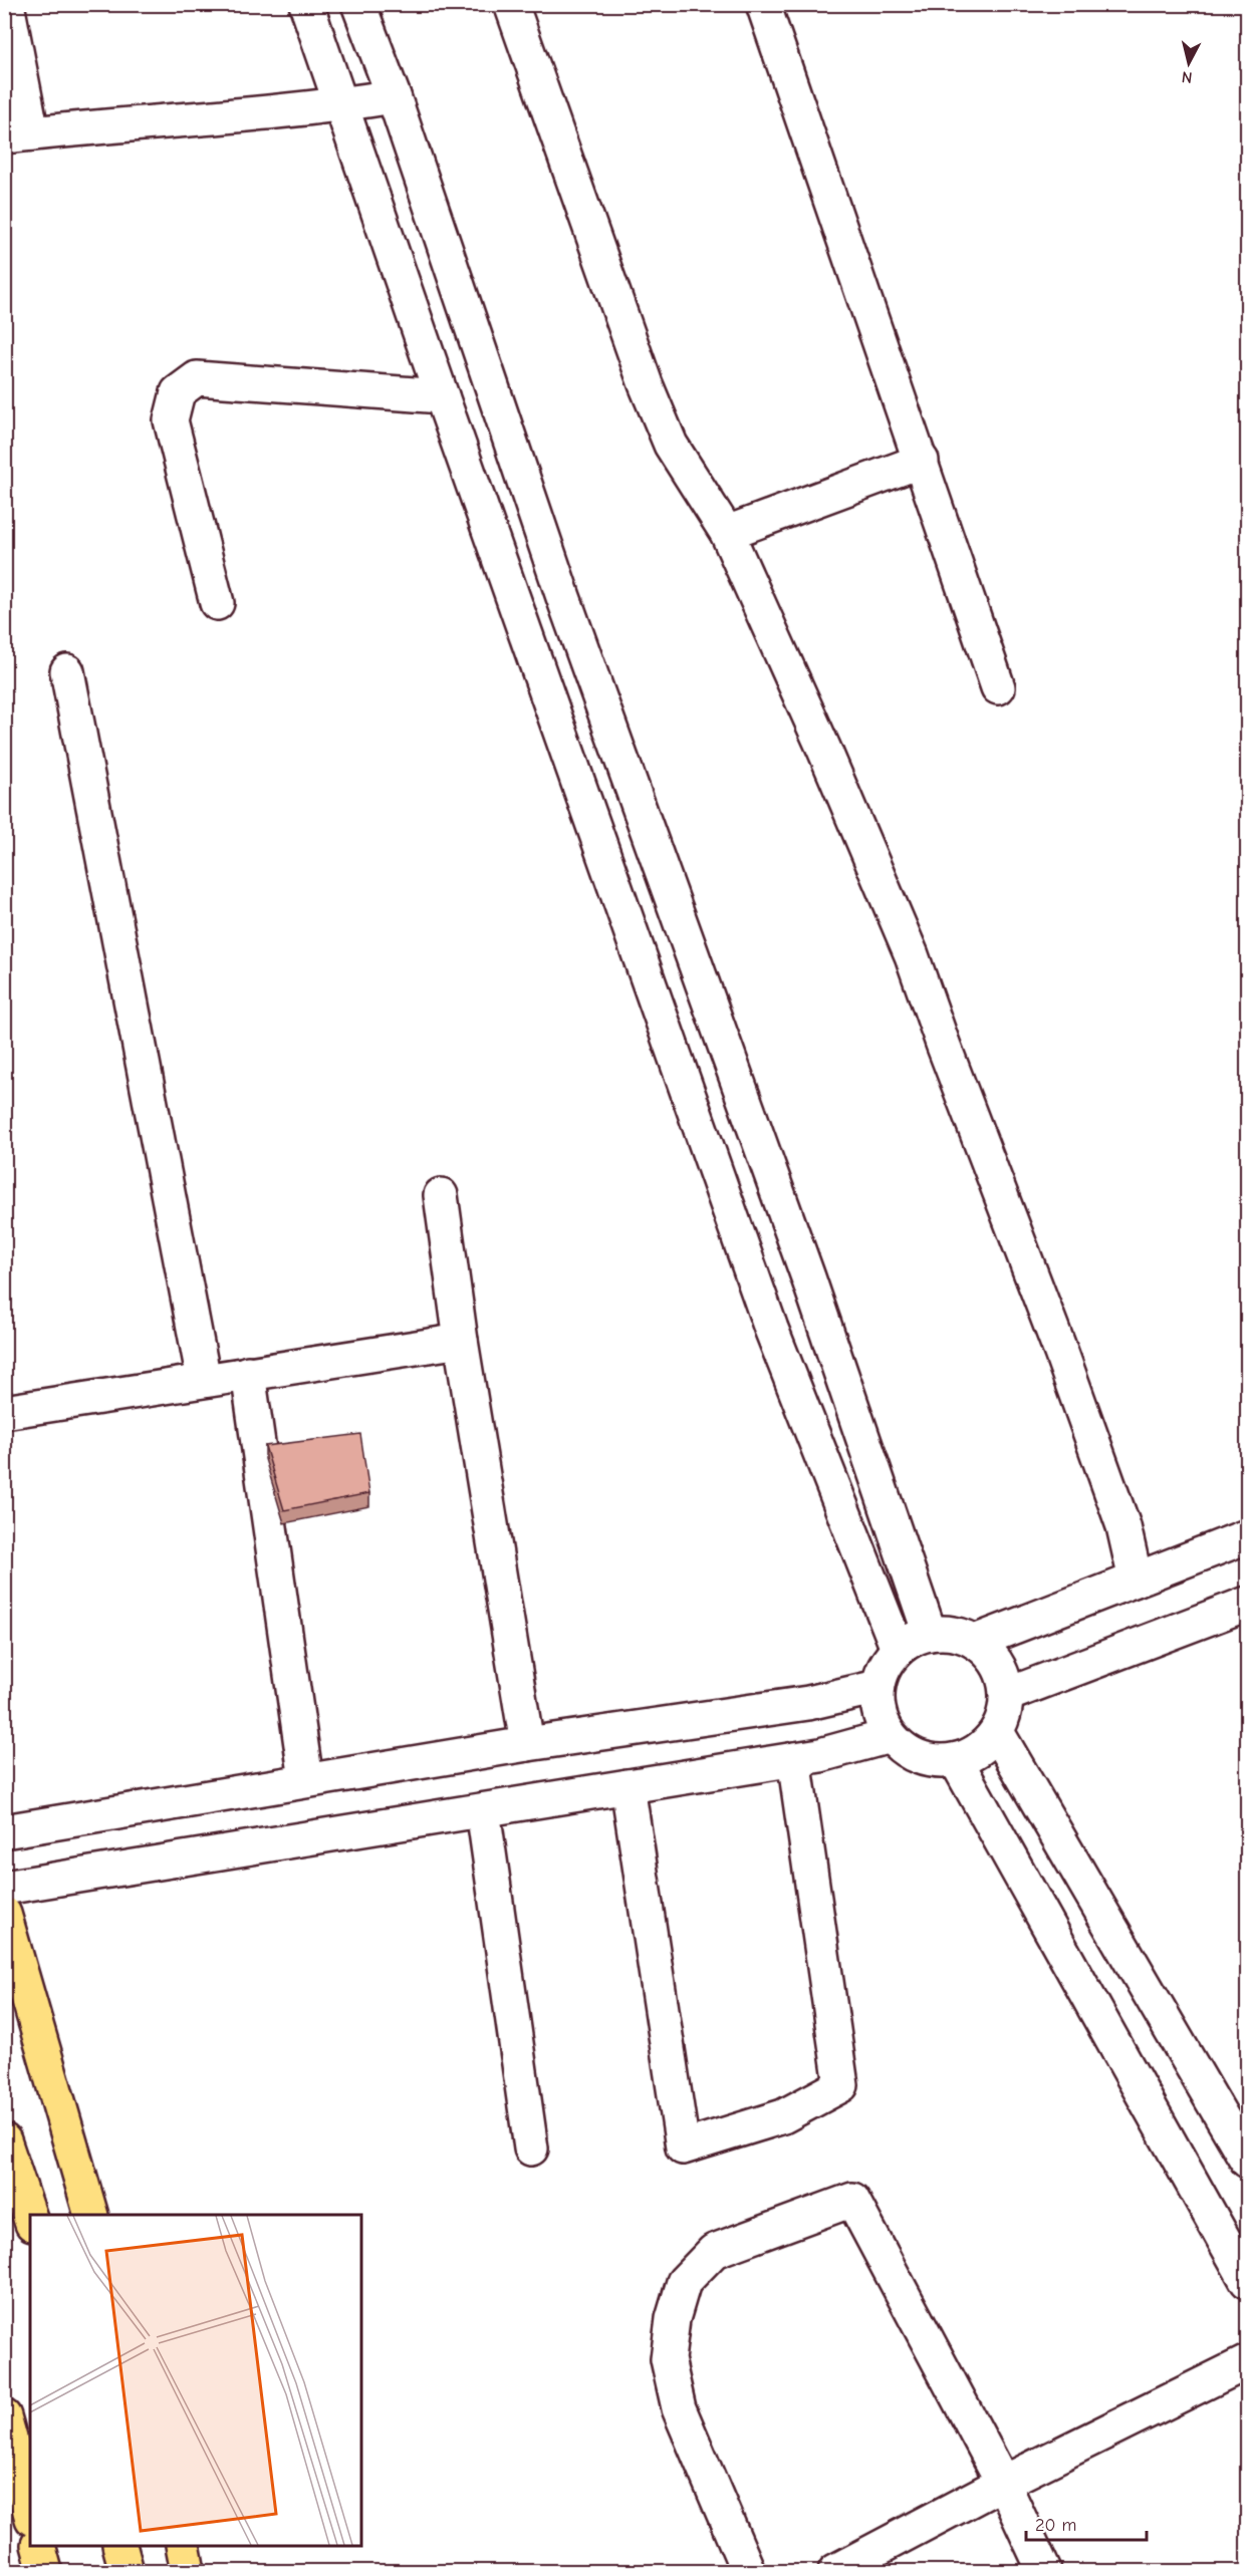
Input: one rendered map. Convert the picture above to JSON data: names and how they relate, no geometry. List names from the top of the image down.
{
  "scale_bar": "20 m",
  "north": "bottom"
}
